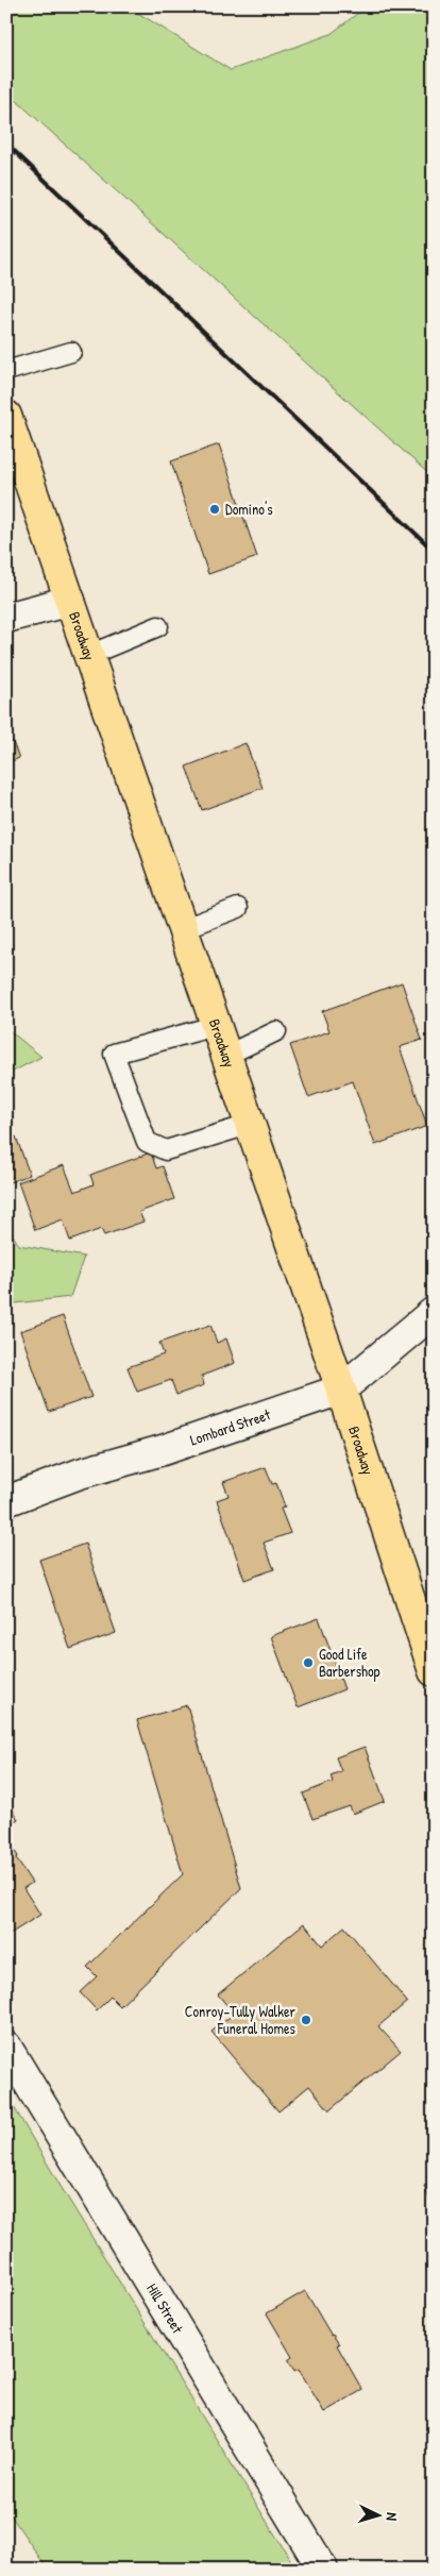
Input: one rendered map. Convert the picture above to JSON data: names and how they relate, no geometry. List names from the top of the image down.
{
  "streets": {
    "main road": ["Broadway"],
    "street": ["Lombard Street", "Hill Street"]
  },
  "crossings": [
    ["Broadway", "Lombard Street"]
  ],
  "places": ["Domino's", "Good Life Barbershop", "Conroy-Tully Walker Funeral Homes"],
  "north": "right"
}
